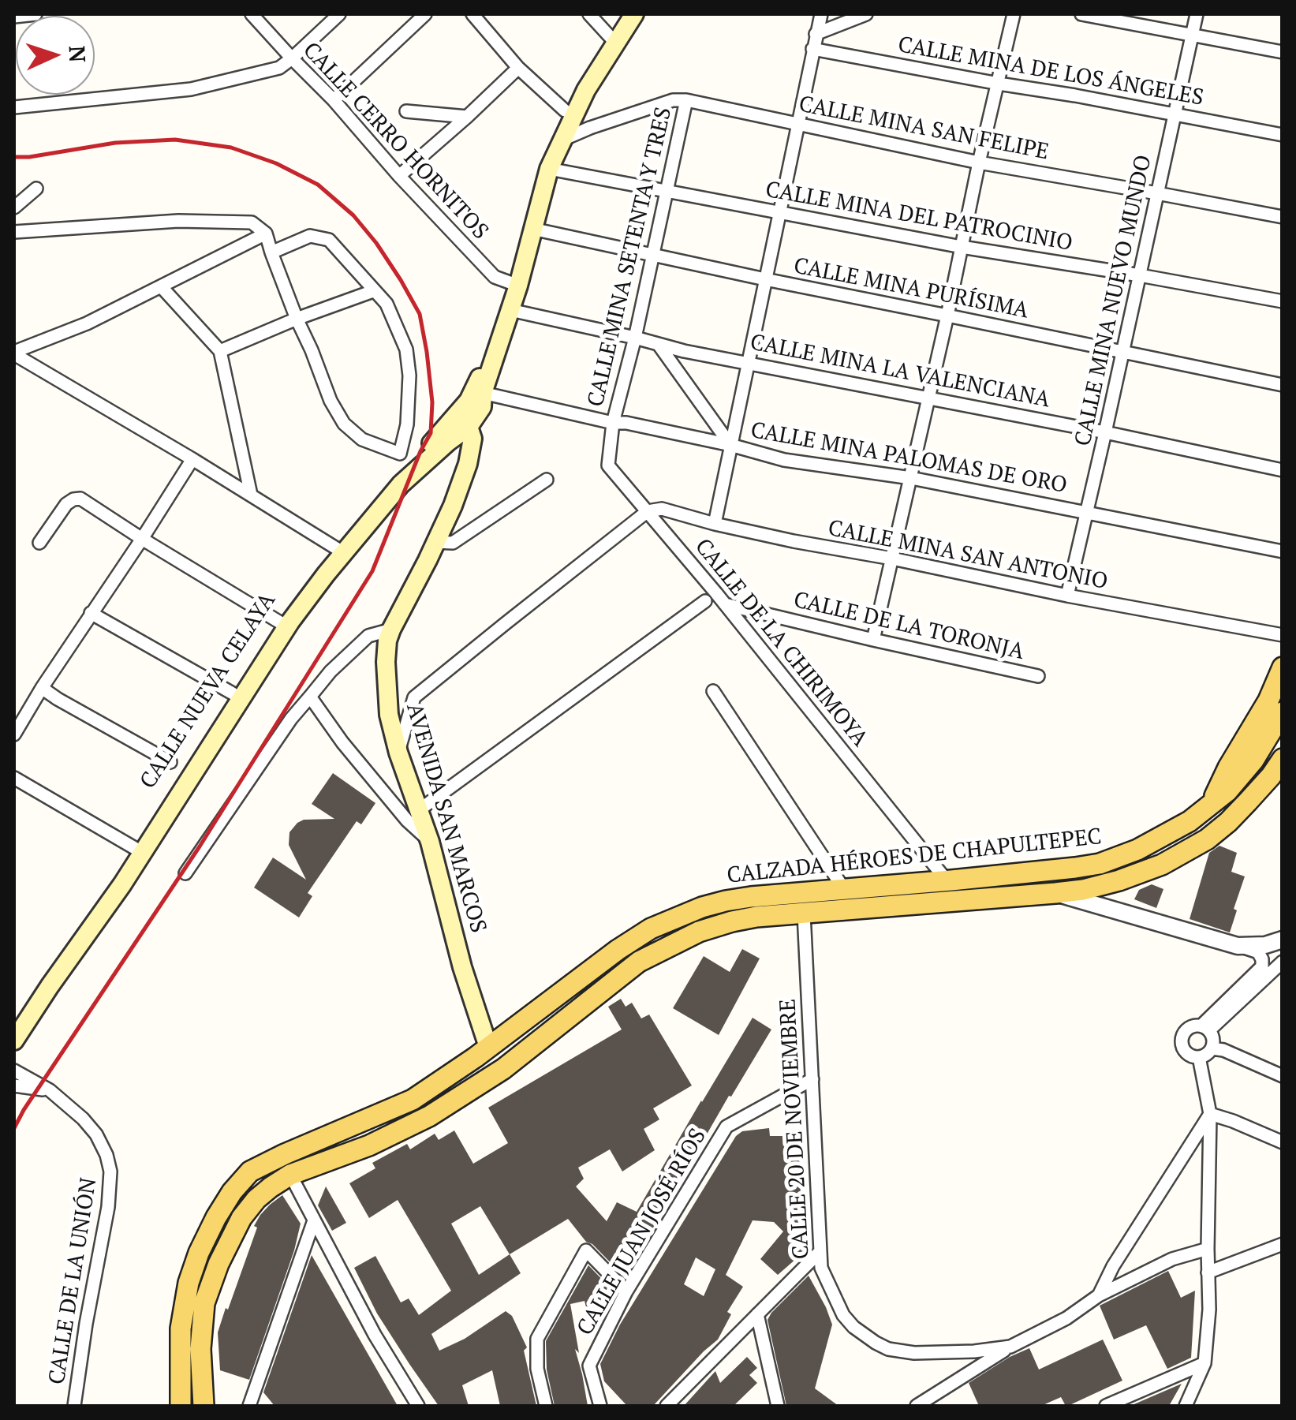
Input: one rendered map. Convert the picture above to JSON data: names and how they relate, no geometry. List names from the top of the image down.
{
  "streets": {
    "main road": ["CALLE NUEVA CELAYA", "AVENIDA SAN MARCOS", "CALZADA HÉROES DE CHAPULTEPEC"],
    "street": [
      "CALLE MINA DE LOS ÁNGELES",
      "CALLE MINA SAN FELIPE",
      "CALLE CERRO HORNITOS",
      "CALLE MINA DEL PATROCINIO",
      "CALLE MINA SETENTA Y TRES",
      "CALLE MINA PURÍSIMA",
      "CALLE MINA NUEVO MUNDO",
      "CALLE MINA LA VALENCIANA",
      "CALLE MINA PALOMAS DE ORO",
      "CALLE MINA SAN ANTONIO",
      "CALLE DE LA TORONJA",
      "CALLE DE LA CHIRIMOYA",
      "CALLE 20 DE NOVIEMBRE",
      "CALLE JUAN JOSÉ RÍOS",
      "CALLE DE LA UNIÓN"
    ]
  },
  "crossings": [
    ["CALLE MINA DE LOS ÁNGELES", "CALLE MINA NUEVO MUNDO"],
    ["CALLE MINA SAN FELIPE", "CALLE MINA SETENTA Y TRES"],
    ["CALLE MINA SAN FELIPE", "CALLE MINA NUEVO MUNDO"],
    ["CALLE MINA SAN FELIPE", "AVENIDA SAN MARCOS"],
    ["CALLE CERRO HORNITOS", "AVENIDA SAN MARCOS"],
    ["CALLE MINA DEL PATROCINIO", "CALLE MINA SETENTA Y TRES"],
    ["CALLE MINA DEL PATROCINIO", "CALLE MINA NUEVO MUNDO"],
    ["CALLE MINA DEL PATROCINIO", "AVENIDA SAN MARCOS"],
    ["CALLE MINA SETENTA Y TRES", "CALLE MINA PURÍSIMA"],
    ["CALLE MINA SETENTA Y TRES", "CALLE MINA LA VALENCIANA"],
    ["CALLE MINA SETENTA Y TRES", "CALLE MINA PALOMAS DE ORO"],
    ["CALLE MINA SETENTA Y TRES", "CALLE DE LA CHIRIMOYA"],
    ["CALLE MINA PURÍSIMA", "CALLE MINA NUEVO MUNDO"],
    ["CALLE MINA PURÍSIMA", "AVENIDA SAN MARCOS"],
    ["CALLE MINA NUEVO MUNDO", "CALLE MINA LA VALENCIANA"],
    ["CALLE MINA NUEVO MUNDO", "CALLE MINA PALOMAS DE ORO"],
    ["CALLE MINA NUEVO MUNDO", "CALLE MINA SAN ANTONIO"],
    ["CALLE MINA LA VALENCIANA", "AVENIDA SAN MARCOS"],
    ["CALLE MINA PALOMAS DE ORO", "CALLE DE LA CHIRIMOYA"],
    ["CALLE MINA PALOMAS DE ORO", "CALLE NUEVA CELAYA"],
    ["CALLE MINA PALOMAS DE ORO", "AVENIDA SAN MARCOS"],
    ["CALLE MINA SAN ANTONIO", "CALLE DE LA CHIRIMOYA"],
    ["CALLE DE LA TORONJA", "CALLE DE LA CHIRIMOYA"],
    ["CALLE DE LA CHIRIMOYA", "CALZADA HÉROES DE CHAPULTEPEC"],
    ["CALLE NUEVA CELAYA", "AVENIDA SAN MARCOS"],
    ["AVENIDA SAN MARCOS", "CALZADA HÉROES DE CHAPULTEPEC"],
    ["CALZADA HÉROES DE CHAPULTEPEC", "CALLE 20 DE NOVIEMBRE"],
    ["CALLE 20 DE NOVIEMBRE", "CALLE JUAN JOSÉ RÍOS"]
  ],
  "north": "right"
}
